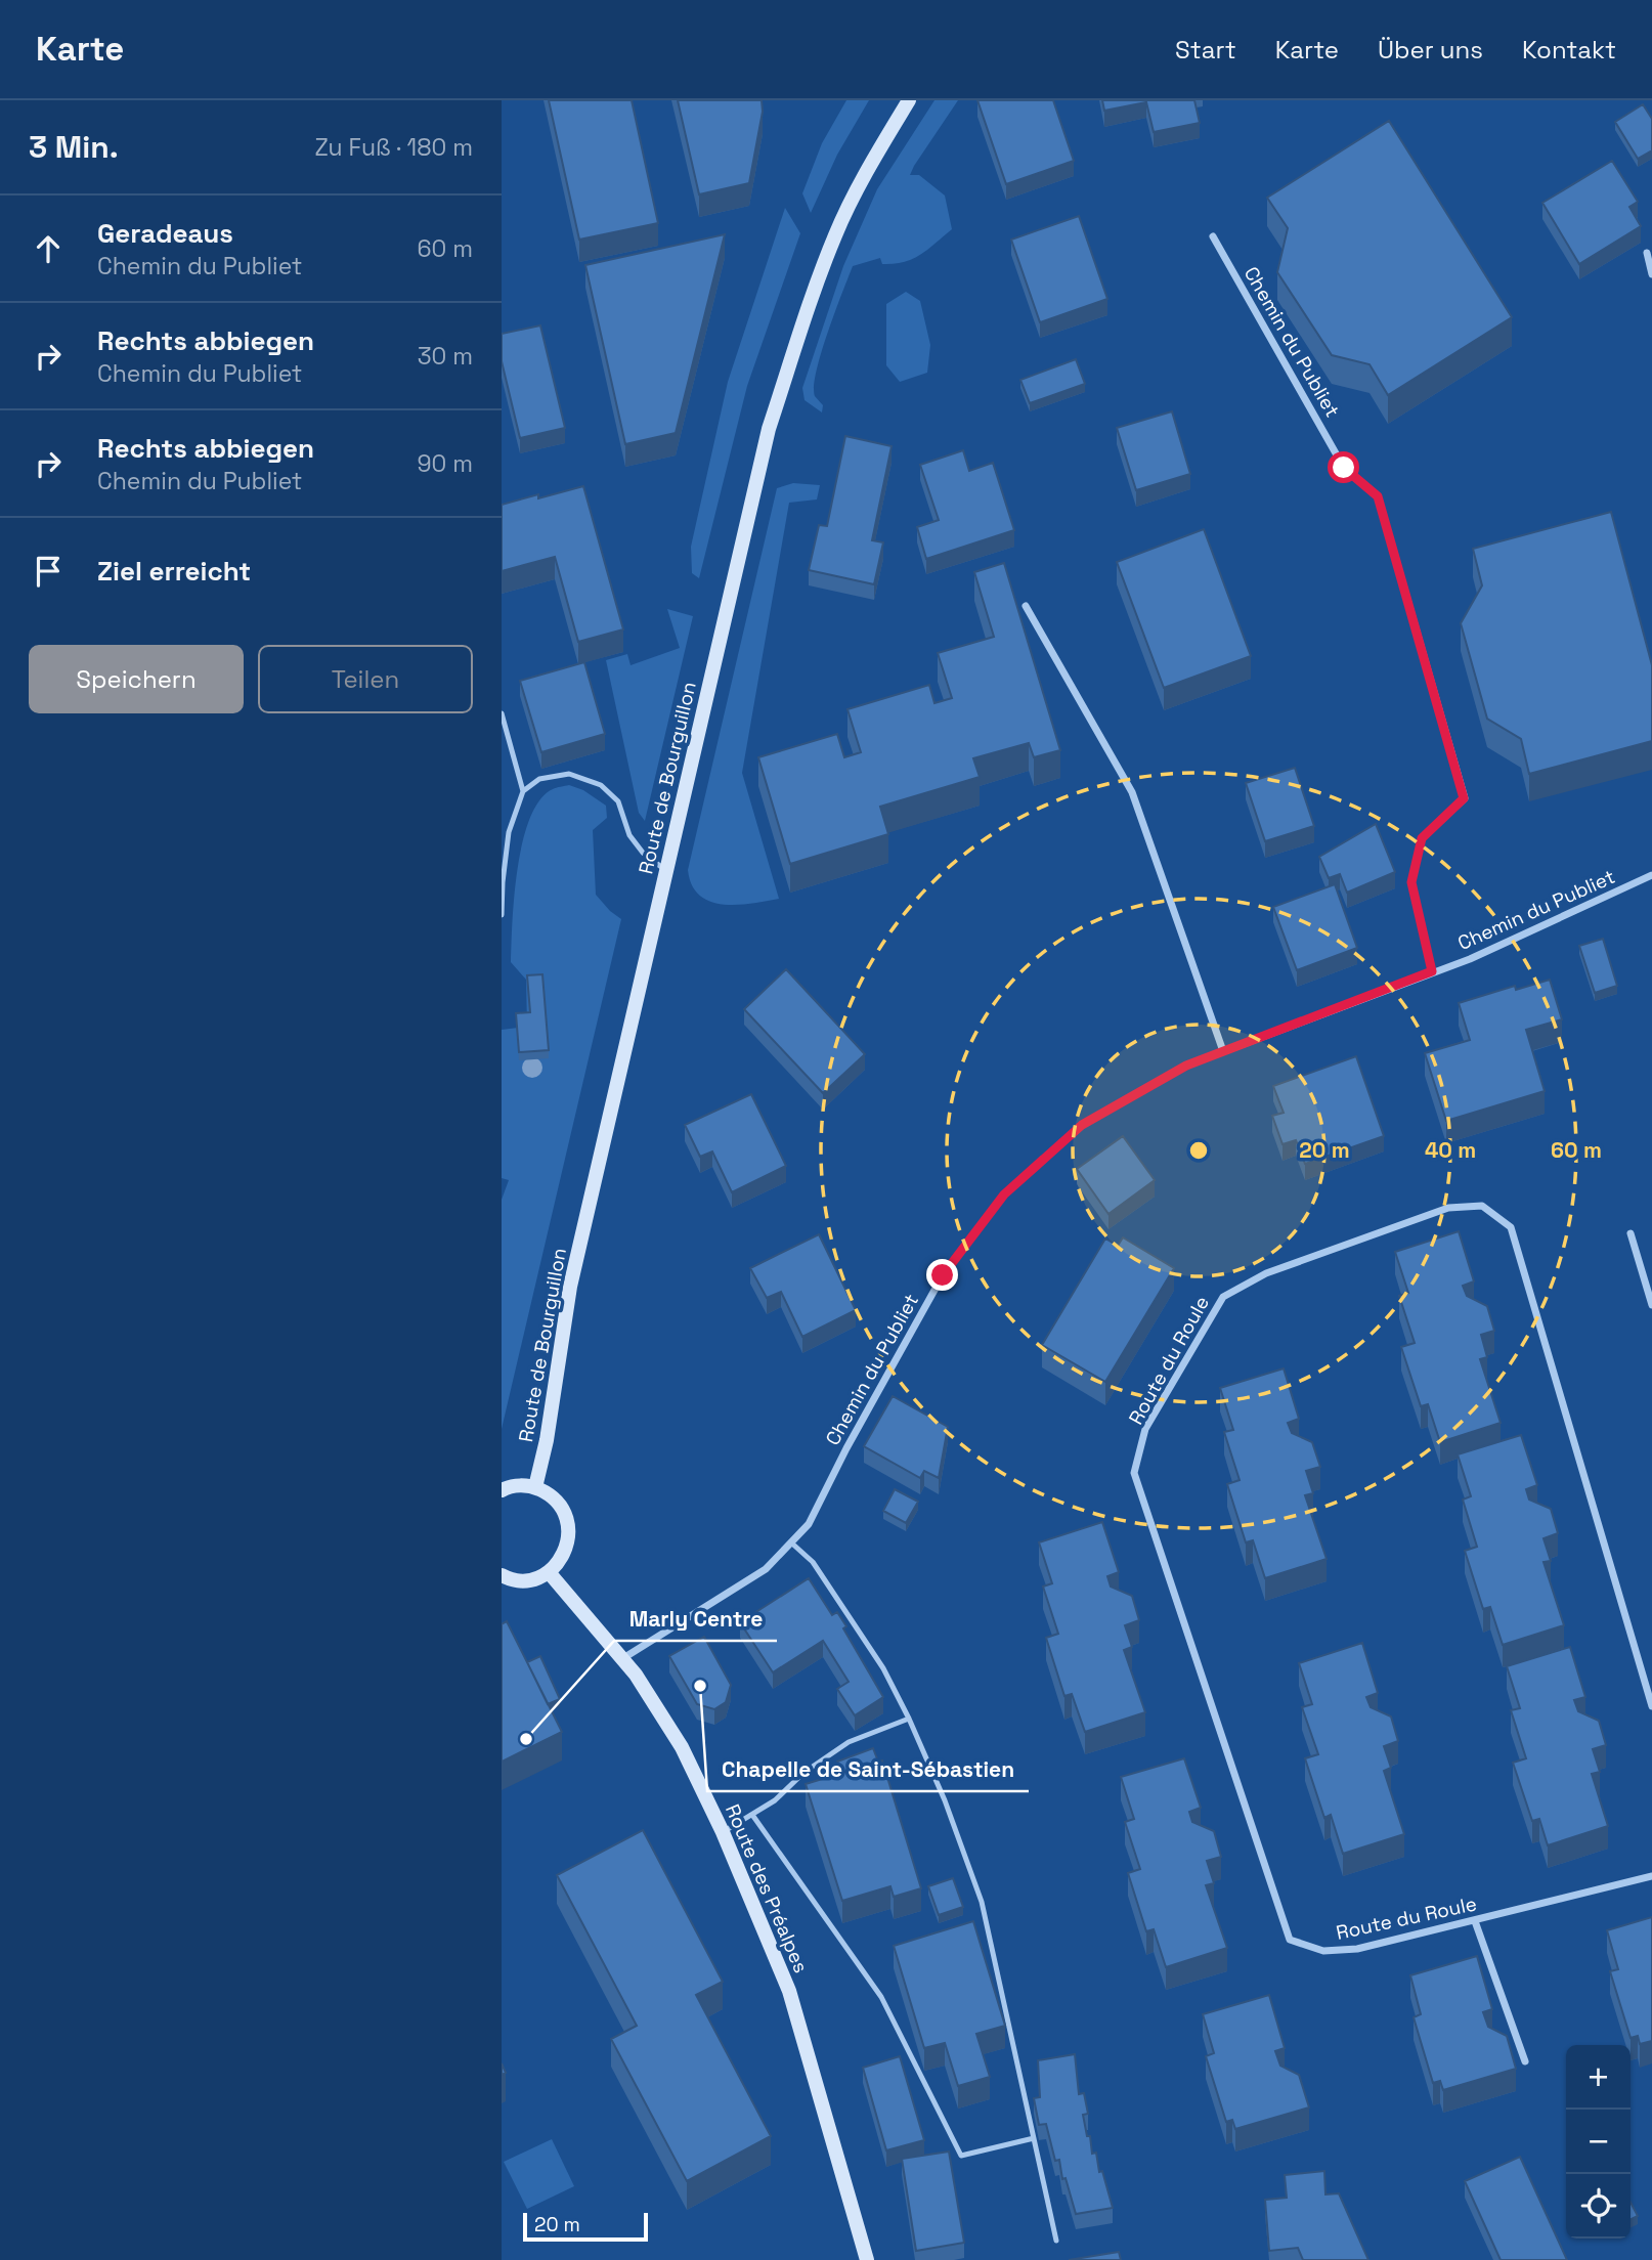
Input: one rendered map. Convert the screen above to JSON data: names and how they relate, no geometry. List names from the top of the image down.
{
  "streets": {
    "main road": ["Route de Bourguillon", "Route des Préalpes"],
    "street": ["Chemin du Publiet", "Route du Roule"]
  },
  "crossings": [
    ["Chemin du Publiet", "Route des Préalpes"]
  ],
  "places": ["Chapelle de Saint-Sébastien", "Marly Centre"],
  "scale_bar": "20 m",
  "page": {
    "header": "Karte",
    "nav": [
      "Start",
      "Karte",
      "Über uns",
      "Kontakt"
    ],
    "heading": ["3 Min.", "Zu Fuß · 180 m"],
    "list": [
      ["Geradeaus", "Chemin du Publiet", "60 m"],
      ["Rechts abbiegen", "Chemin du Publiet", "30 m"],
      ["Rechts abbiegen", "Chemin du Publiet", "90 m"],
      "Ziel erreicht"
    ],
    "buttons": ["Speichern", "Teilen"],
    "map_buttons": ["+", "−"],
    "scale": "20 m"
  },
  "rings": ["20 m", "40 m", "60 m"]
}
